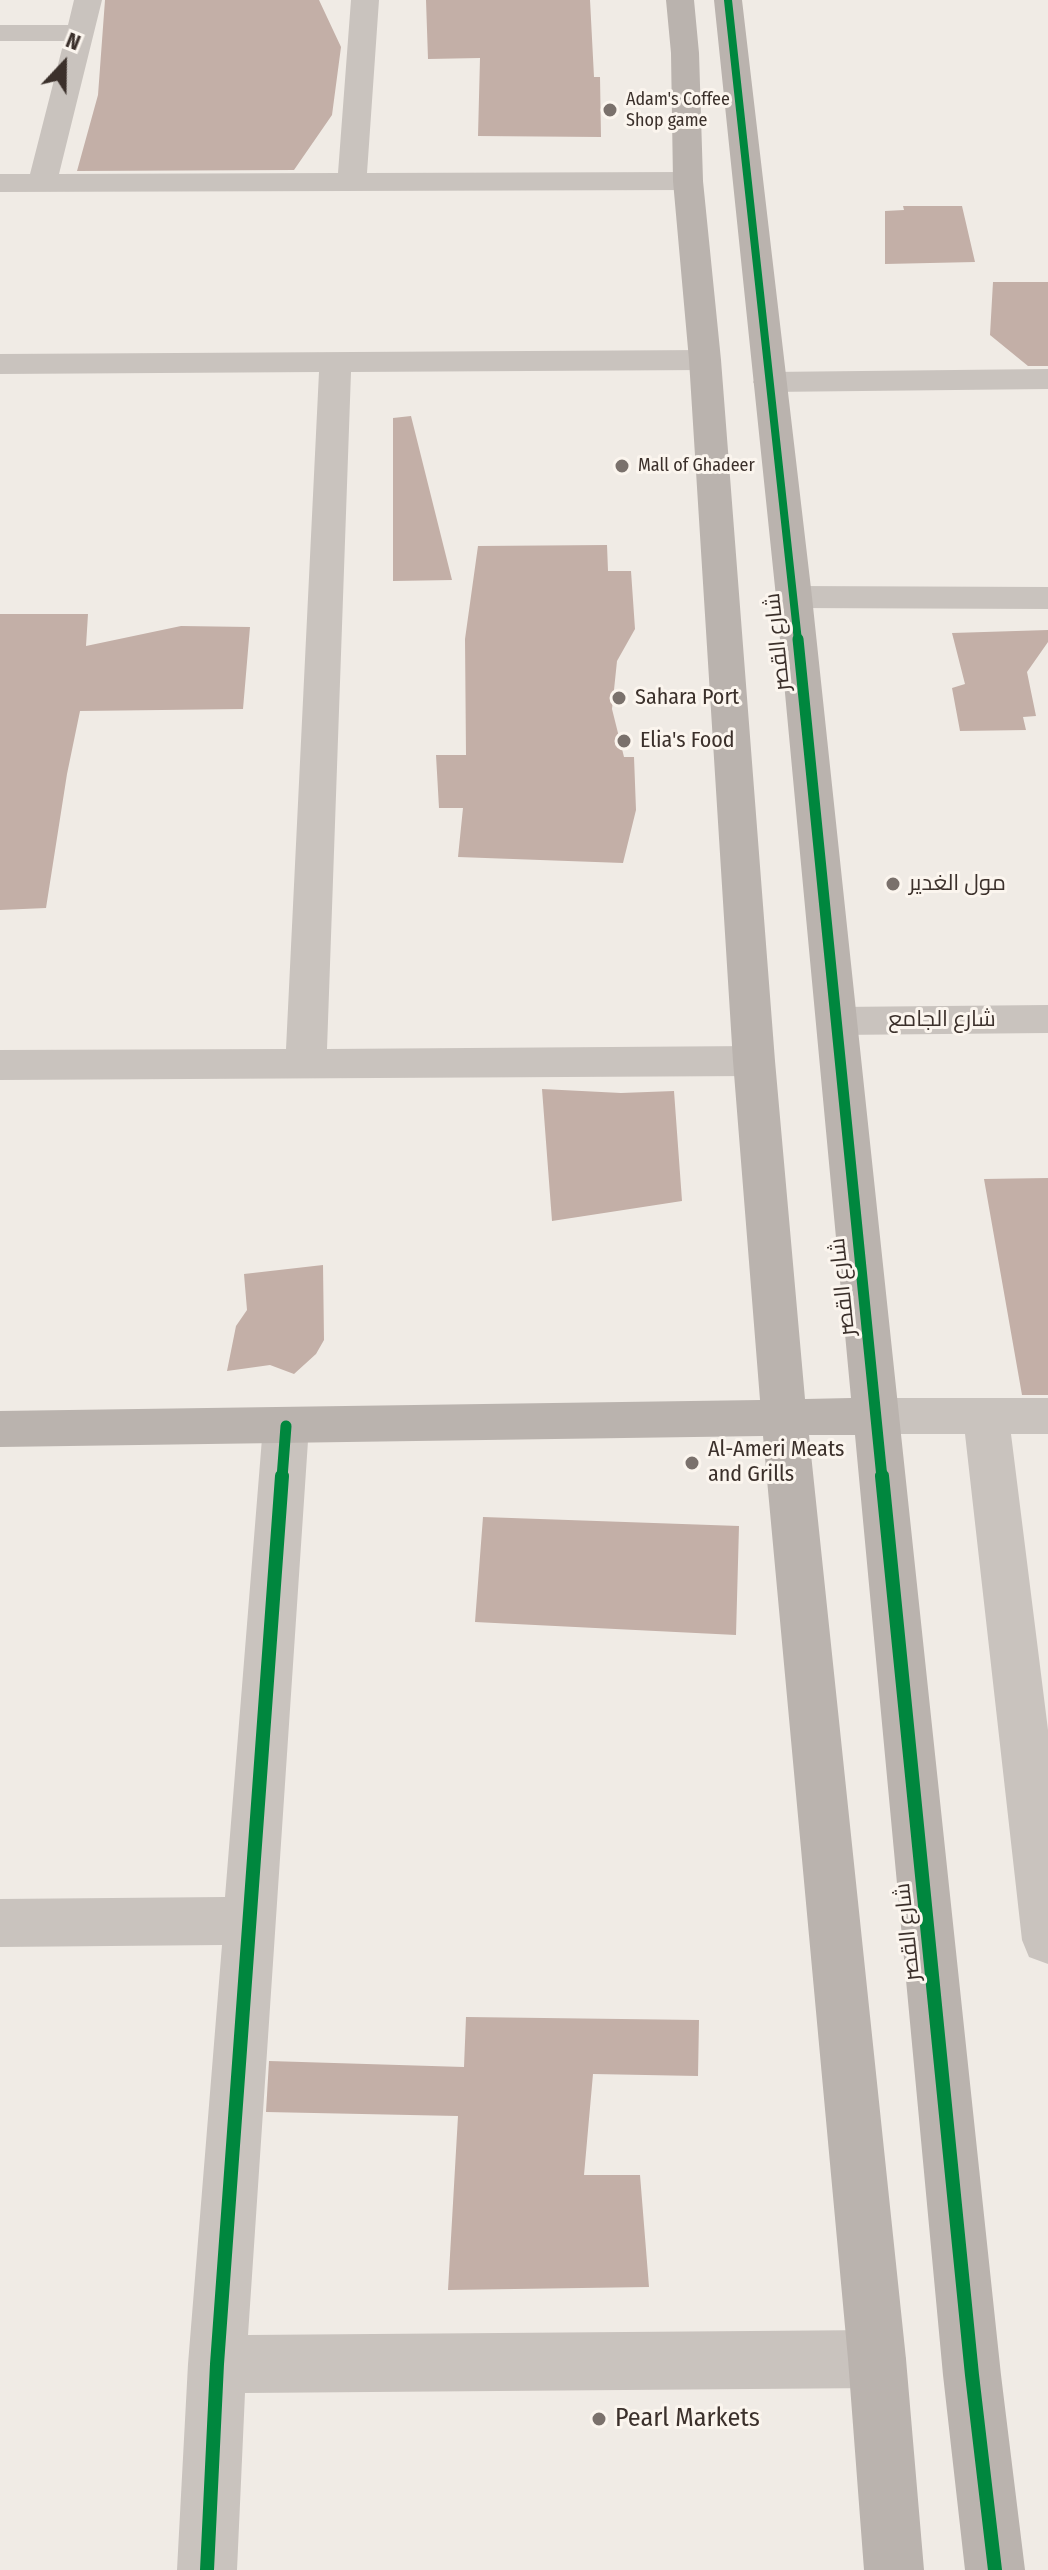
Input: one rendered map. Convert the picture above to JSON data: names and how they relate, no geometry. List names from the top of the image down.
{
  "streets": {
    "street": ["شارع القصر", "شارع الجامع"]
  },
  "crossings": [
    ["شارع القصر", "شارع الجامع"]
  ],
  "places": [
    "Adam's Coffee Shop game",
    "Mall of Ghadeer",
    "Sahara Port",
    "Elia's Food",
    "مول الغدير",
    "Al-Ameri Meats and Grills",
    "Pearl Markets"
  ],
  "north": "top"
}
